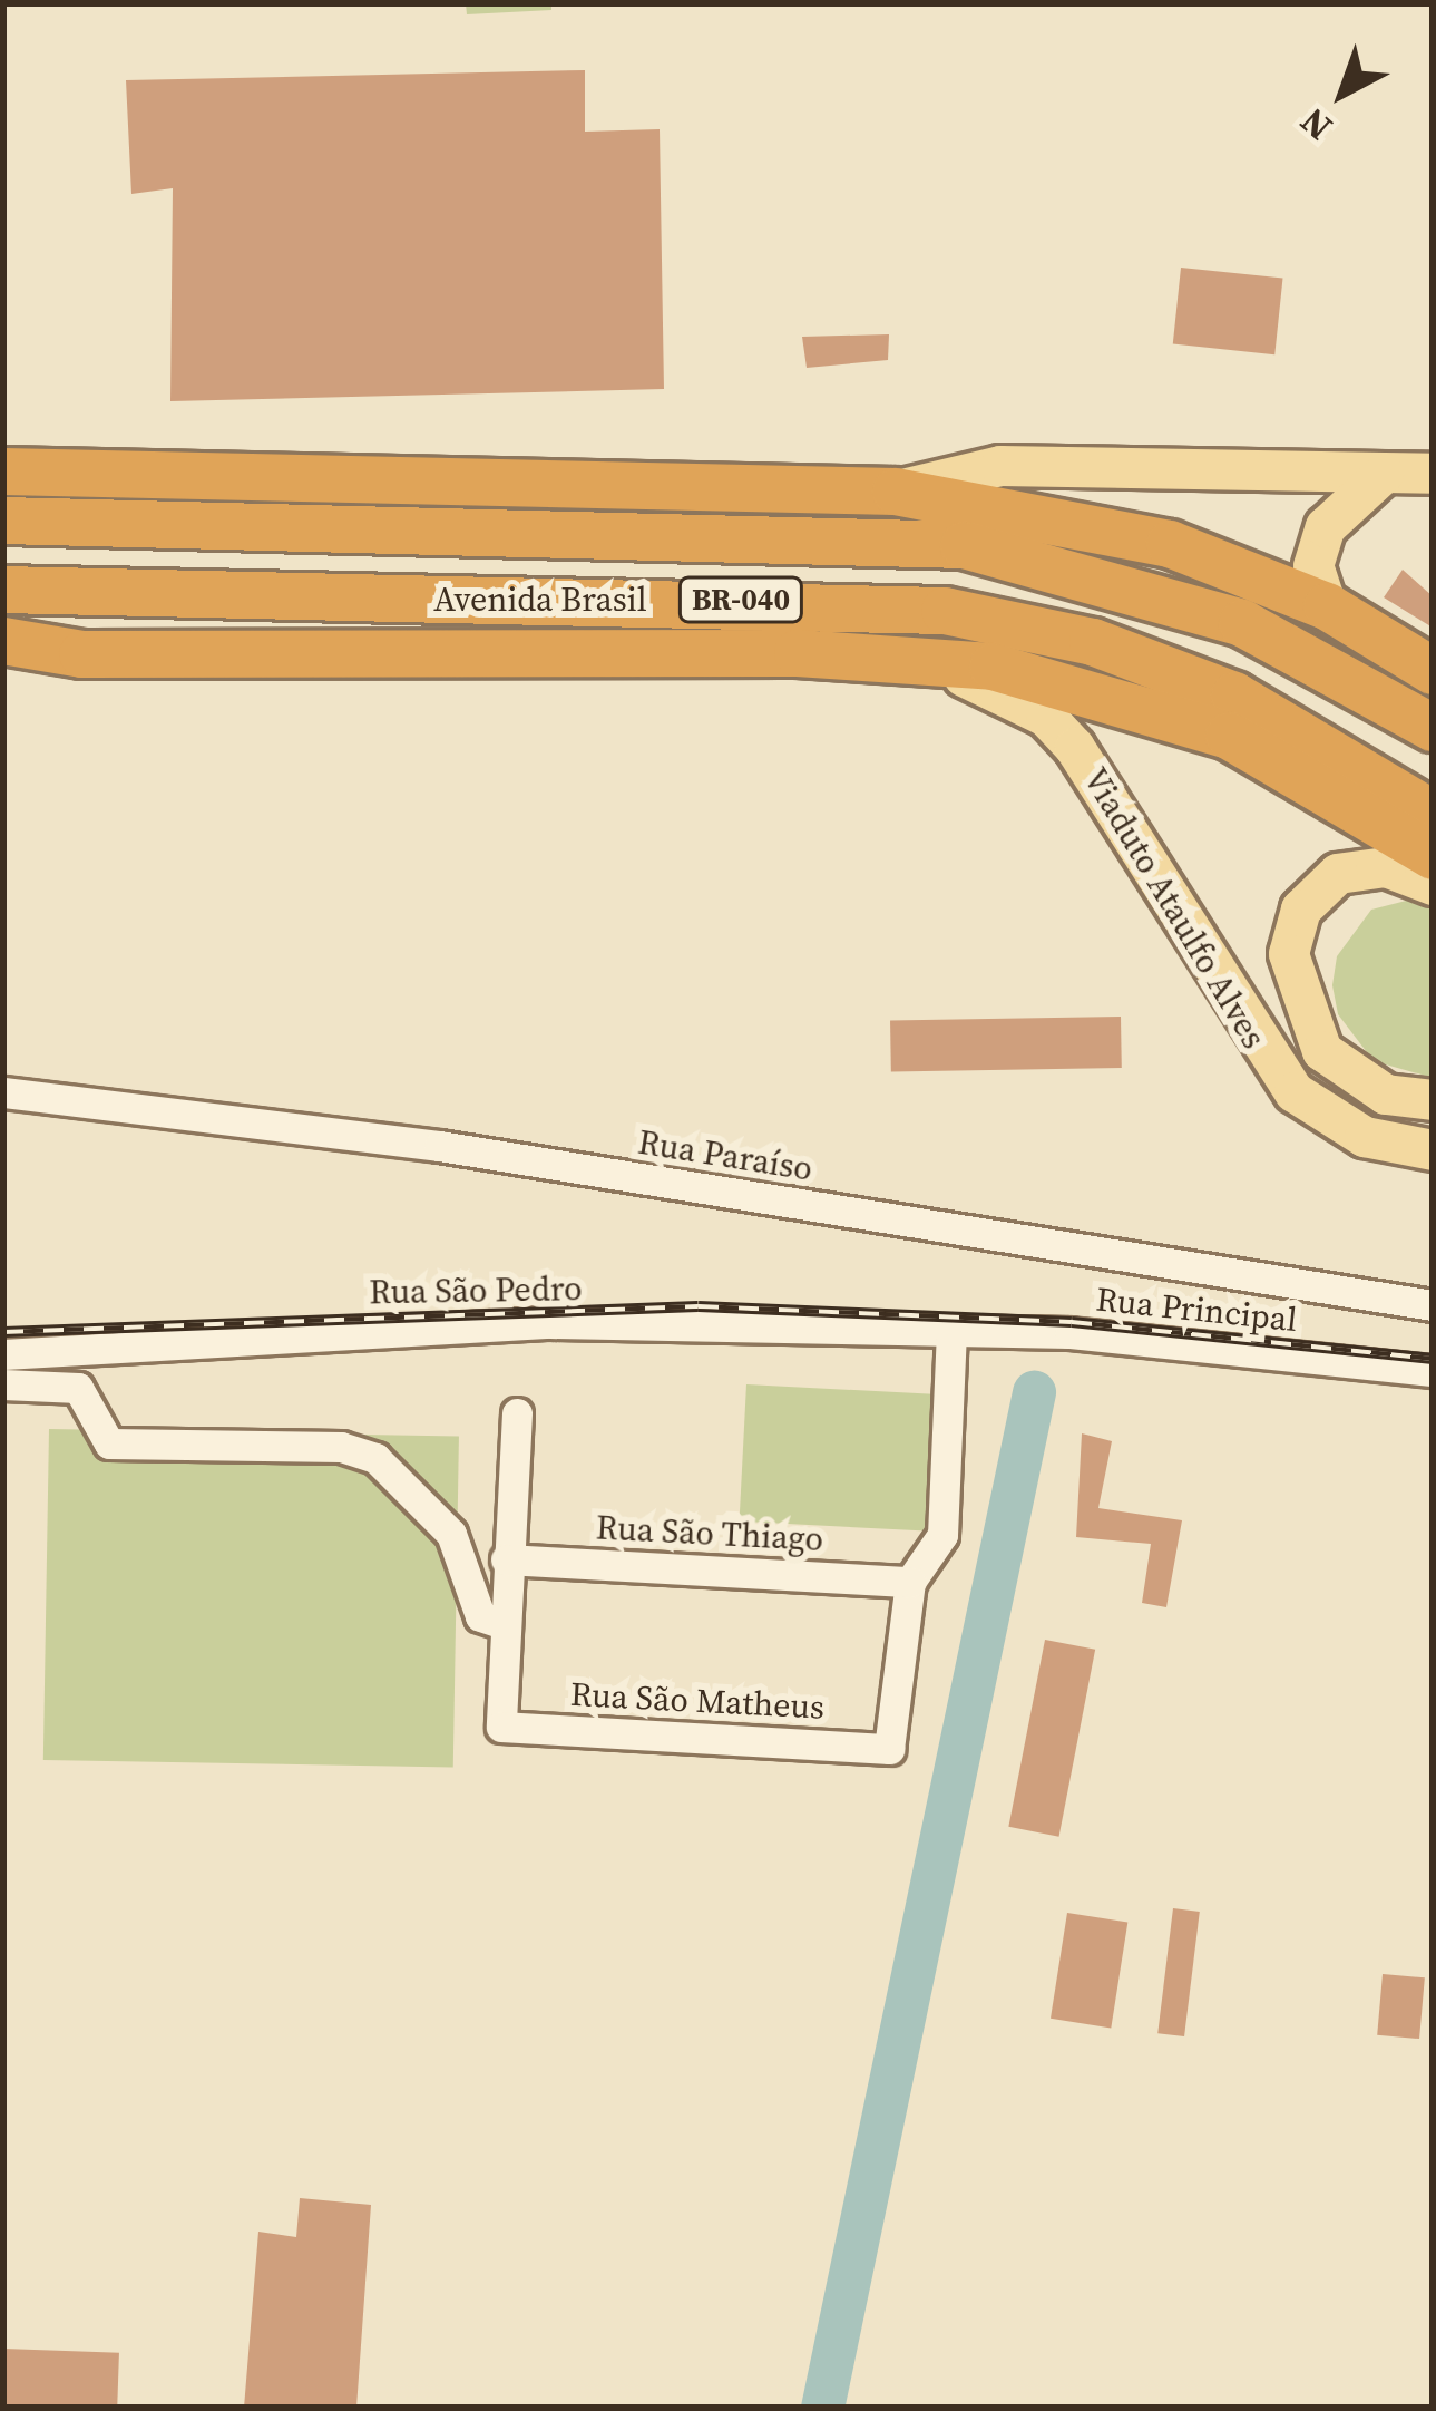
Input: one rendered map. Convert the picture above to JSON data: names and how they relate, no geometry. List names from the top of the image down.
{
  "streets": {
    "highway": ["Avenida Brasil", "BR-040"],
    "main road": ["Viaduto Ataulfo Alves"],
    "street": [
      "Rua Paraíso",
      "Rua São Pedro",
      "Rua Principal",
      "Rua São Thiago",
      "Rua São Matheus"
    ]
  },
  "crossings": [
    ["Avenida Brasil", "Viaduto Ataulfo Alves"],
    ["Rua São Pedro", "Rua Principal"],
    ["Rua São Thiago", "Rua São Matheus"]
  ],
  "north": "bottom left"
}
